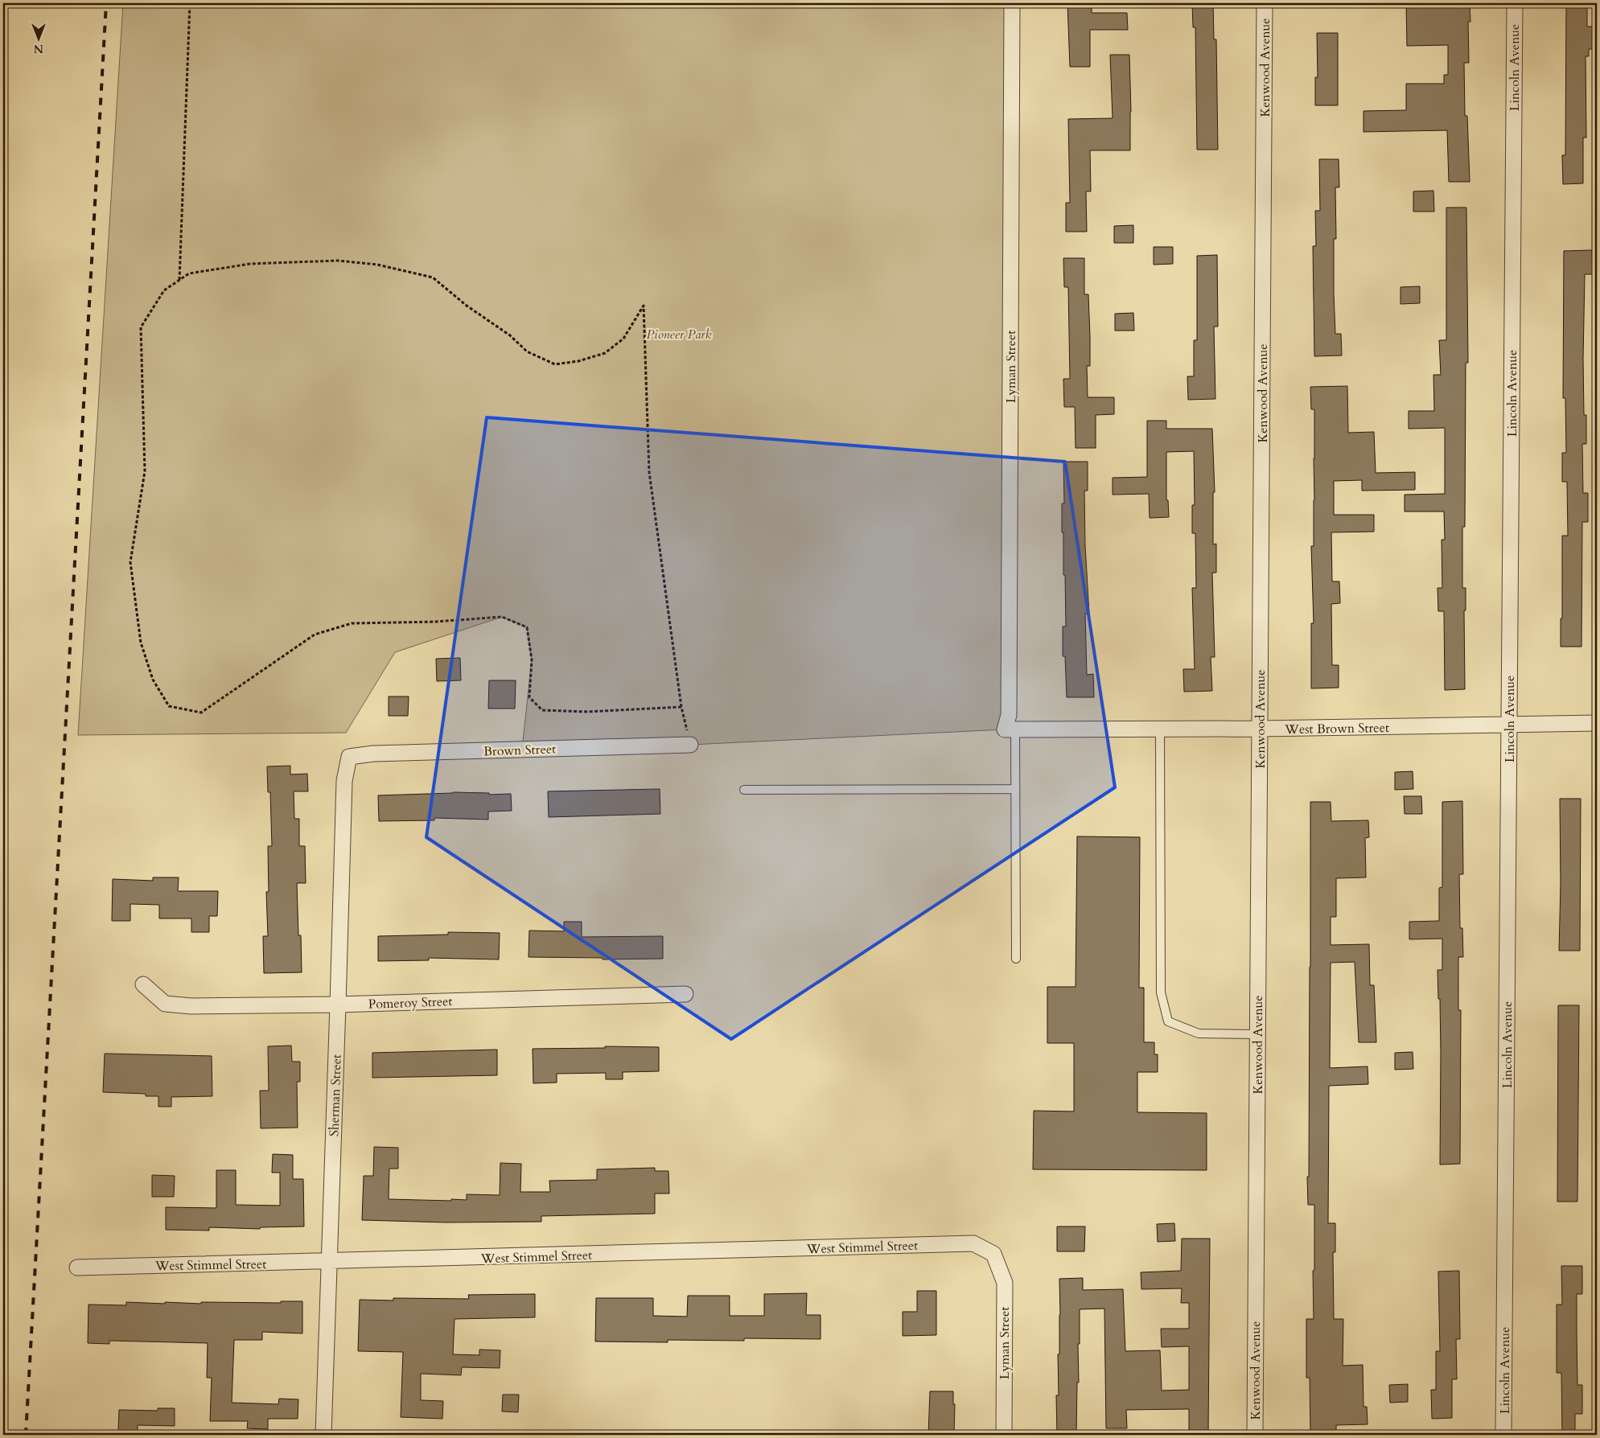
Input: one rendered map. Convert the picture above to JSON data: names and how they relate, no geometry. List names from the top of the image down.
{
  "streets": {
    "street": [
      "Kenwood Avenue",
      "Lincoln Avenue",
      "Lyman Street",
      "West Brown Street",
      "Brown Street",
      "Pomeroy Street",
      "Sherman Street",
      "West Stimmel Street"
    ]
  },
  "crossings": [
    ["Kenwood Avenue", "West Brown Street"],
    ["Lincoln Avenue", "West Brown Street"],
    ["Lyman Street", "West Brown Street"],
    ["Lyman Street", "West Stimmel Street"],
    ["Brown Street", "Sherman Street"],
    ["Pomeroy Street", "Sherman Street"],
    ["Sherman Street", "West Stimmel Street"]
  ],
  "parks": ["Pioneer Park"],
  "north": "bottom"
}
